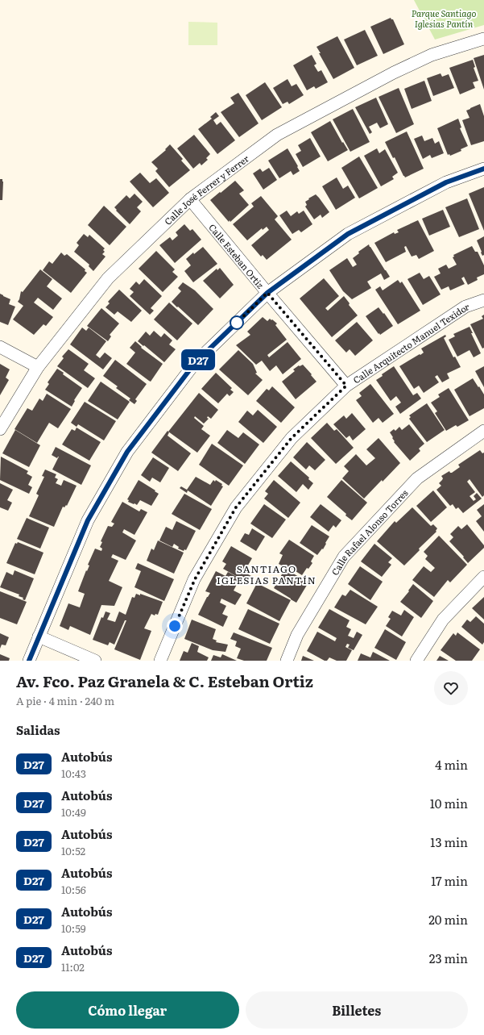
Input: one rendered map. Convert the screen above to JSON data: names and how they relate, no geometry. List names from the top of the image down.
{
  "streets": {
    "street": [
      "Calle José Ferrer y Ferrer",
      "Calle Esteban Ortiz",
      "Calle Arquitecto Manuel Texidor",
      "Calle Rafael Alonso Torres"
    ]
  },
  "crossings": [
    ["Calle José Ferrer y Ferrer", "Calle Esteban Ortiz"],
    ["Calle Esteban Ortiz", "Calle Arquitecto Manuel Texidor"]
  ],
  "districts": ["SANTIAGO IGLESIAS PANTÍN"],
  "parks": ["Parque Santiago Iglesias Pantín"],
  "lines": ["bus line D27"],
  "page": {
    "on_map": "D27",
    "heading": [
      ["Av. Fco. Paz Granela & C. Esteban Ortiz", "A pie · 4 min · 240 m"],
      "Salidas"
    ],
    "list": [
      {
        "mark": "D27",
        "name": "Autobús",
        "note": "10:43",
        "value": "4 min"
      },
      {
        "mark": "D27",
        "name": "Autobús",
        "note": "10:49",
        "value": "10 min"
      },
      {
        "mark": "D27",
        "name": "Autobús",
        "note": "10:52",
        "value": "13 min"
      },
      {
        "mark": "D27",
        "name": "Autobús",
        "note": "10:56",
        "value": "17 min"
      },
      {
        "mark": "D27",
        "name": "Autobús",
        "note": "10:59",
        "value": "20 min"
      },
      {
        "mark": "D27",
        "name": "Autobús",
        "note": "11:02",
        "value": "23 min"
      }
    ],
    "buttons": ["Cómo llegar", "Billetes"]
  }
}
